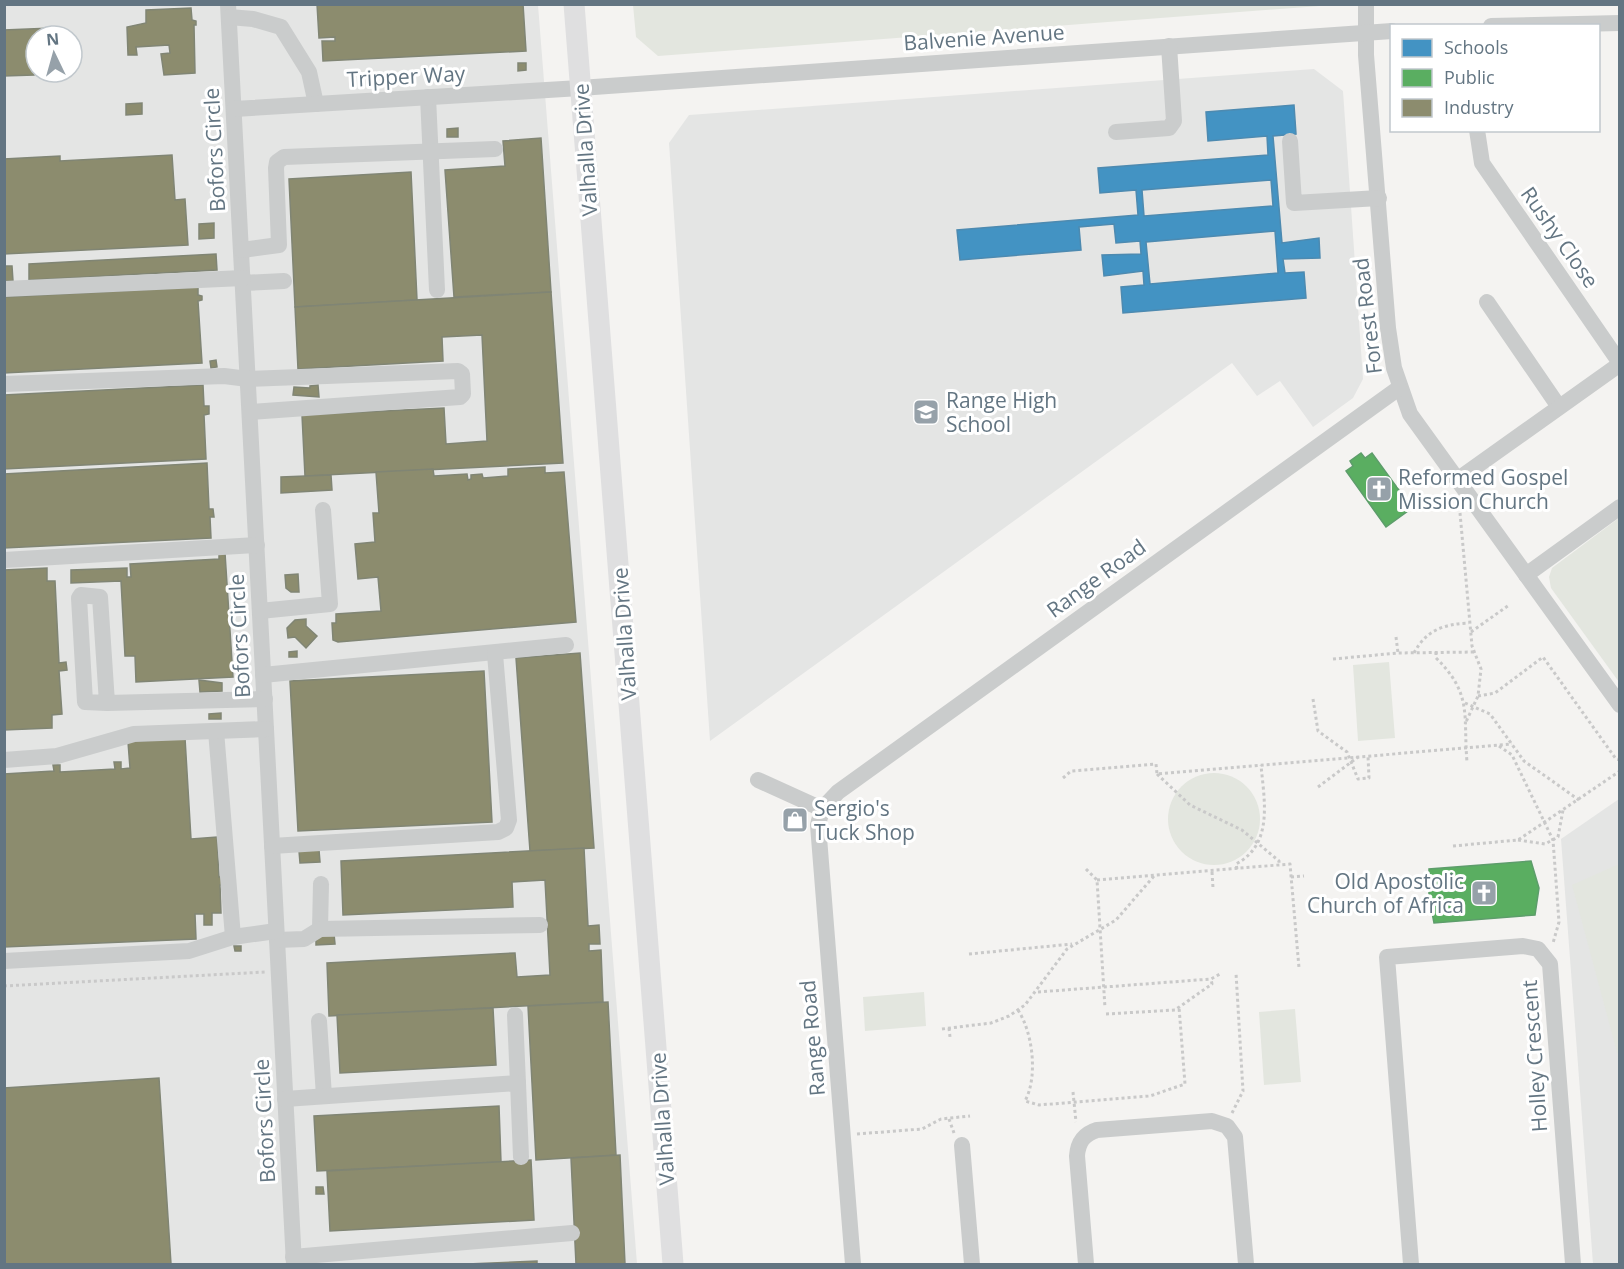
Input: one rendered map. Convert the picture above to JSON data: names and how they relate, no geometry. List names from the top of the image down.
{
  "streets": {
    "main road": ["Valhalla Drive"],
    "street": [
      "Balvenie Avenue",
      "Tripper Way",
      "Bofors Circle",
      "Rushy Close",
      "Forest Road",
      "Range Road",
      "Holley Crescent"
    ]
  },
  "crossings": [
    ["Balvenie Avenue", "Tripper Way"],
    ["Balvenie Avenue", "Valhalla Drive"],
    ["Balvenie Avenue", "Forest Road"],
    ["Tripper Way", "Bofors Circle"],
    ["Tripper Way", "Valhalla Drive"],
    ["Forest Road", "Range Road"]
  ],
  "places": {
    "school or university": ["Range High School"],
    "church": ["Reformed Gospel Mission Church", "Old Apostolic Church of Africa"],
    "shop": ["Sergio's Tuck Shop"]
  },
  "legend": ["Schools", "Public", "Industry"],
  "north": "top"
}
